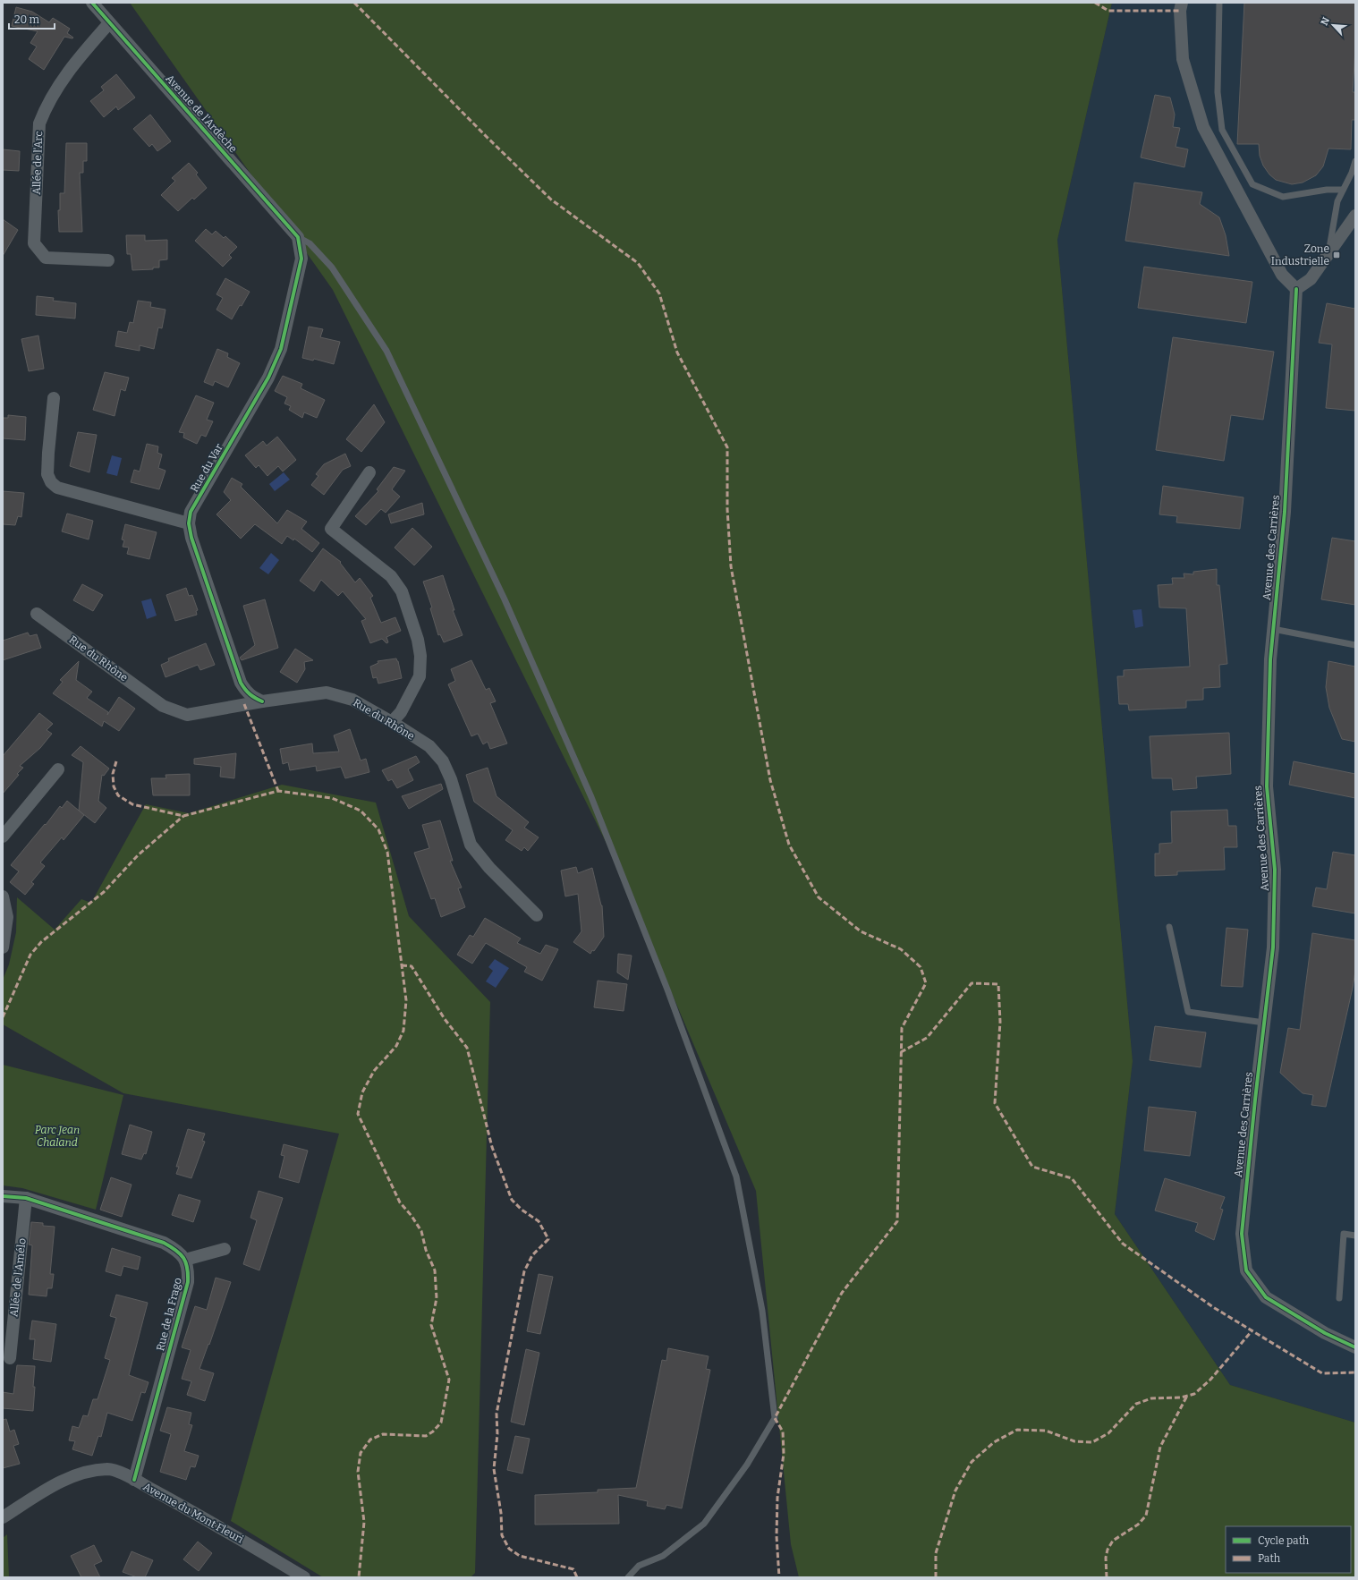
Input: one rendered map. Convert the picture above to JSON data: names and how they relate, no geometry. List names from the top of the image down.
{
  "streets": {
    "street": [
      "Avenue de l'Ardèche",
      "Allée de l'Arc",
      "Rue du Var",
      "Avenue des Carrières",
      "Rue du Rhône",
      "Allée de l'Amélo",
      "Rue de la Frago",
      "Avenue du Mont Fleuri"
    ]
  },
  "crossings": [
    ["Avenue de l'Ardèche", "Allée de l'Arc"],
    ["Avenue de l'Ardèche", "Rue du Var"],
    ["Rue de la Frago", "Avenue du Mont Fleuri"]
  ],
  "parks": ["Parc Jean Chaland"],
  "places": {
    "transit": ["Zone Industrielle"]
  },
  "legend": ["Cycle path", "Path"],
  "scale_bar": "20 m",
  "north": "top left"
}
